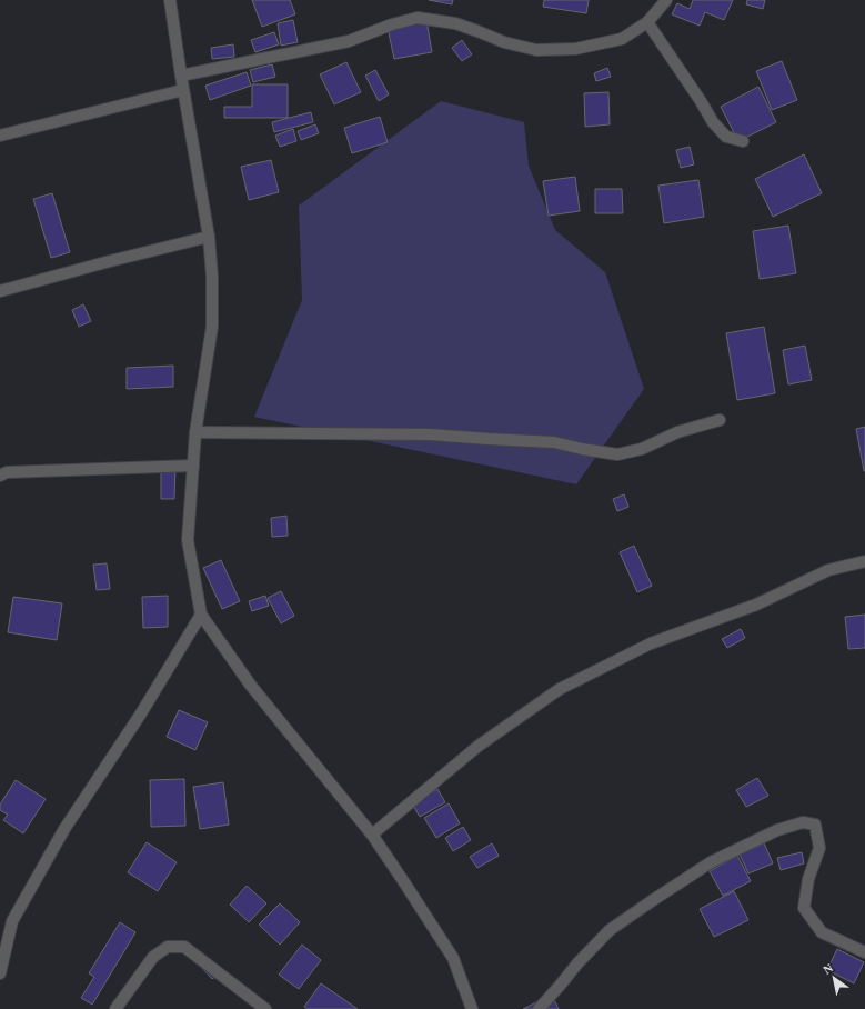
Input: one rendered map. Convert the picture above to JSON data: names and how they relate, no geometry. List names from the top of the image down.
{
  "north": "top left"
}
